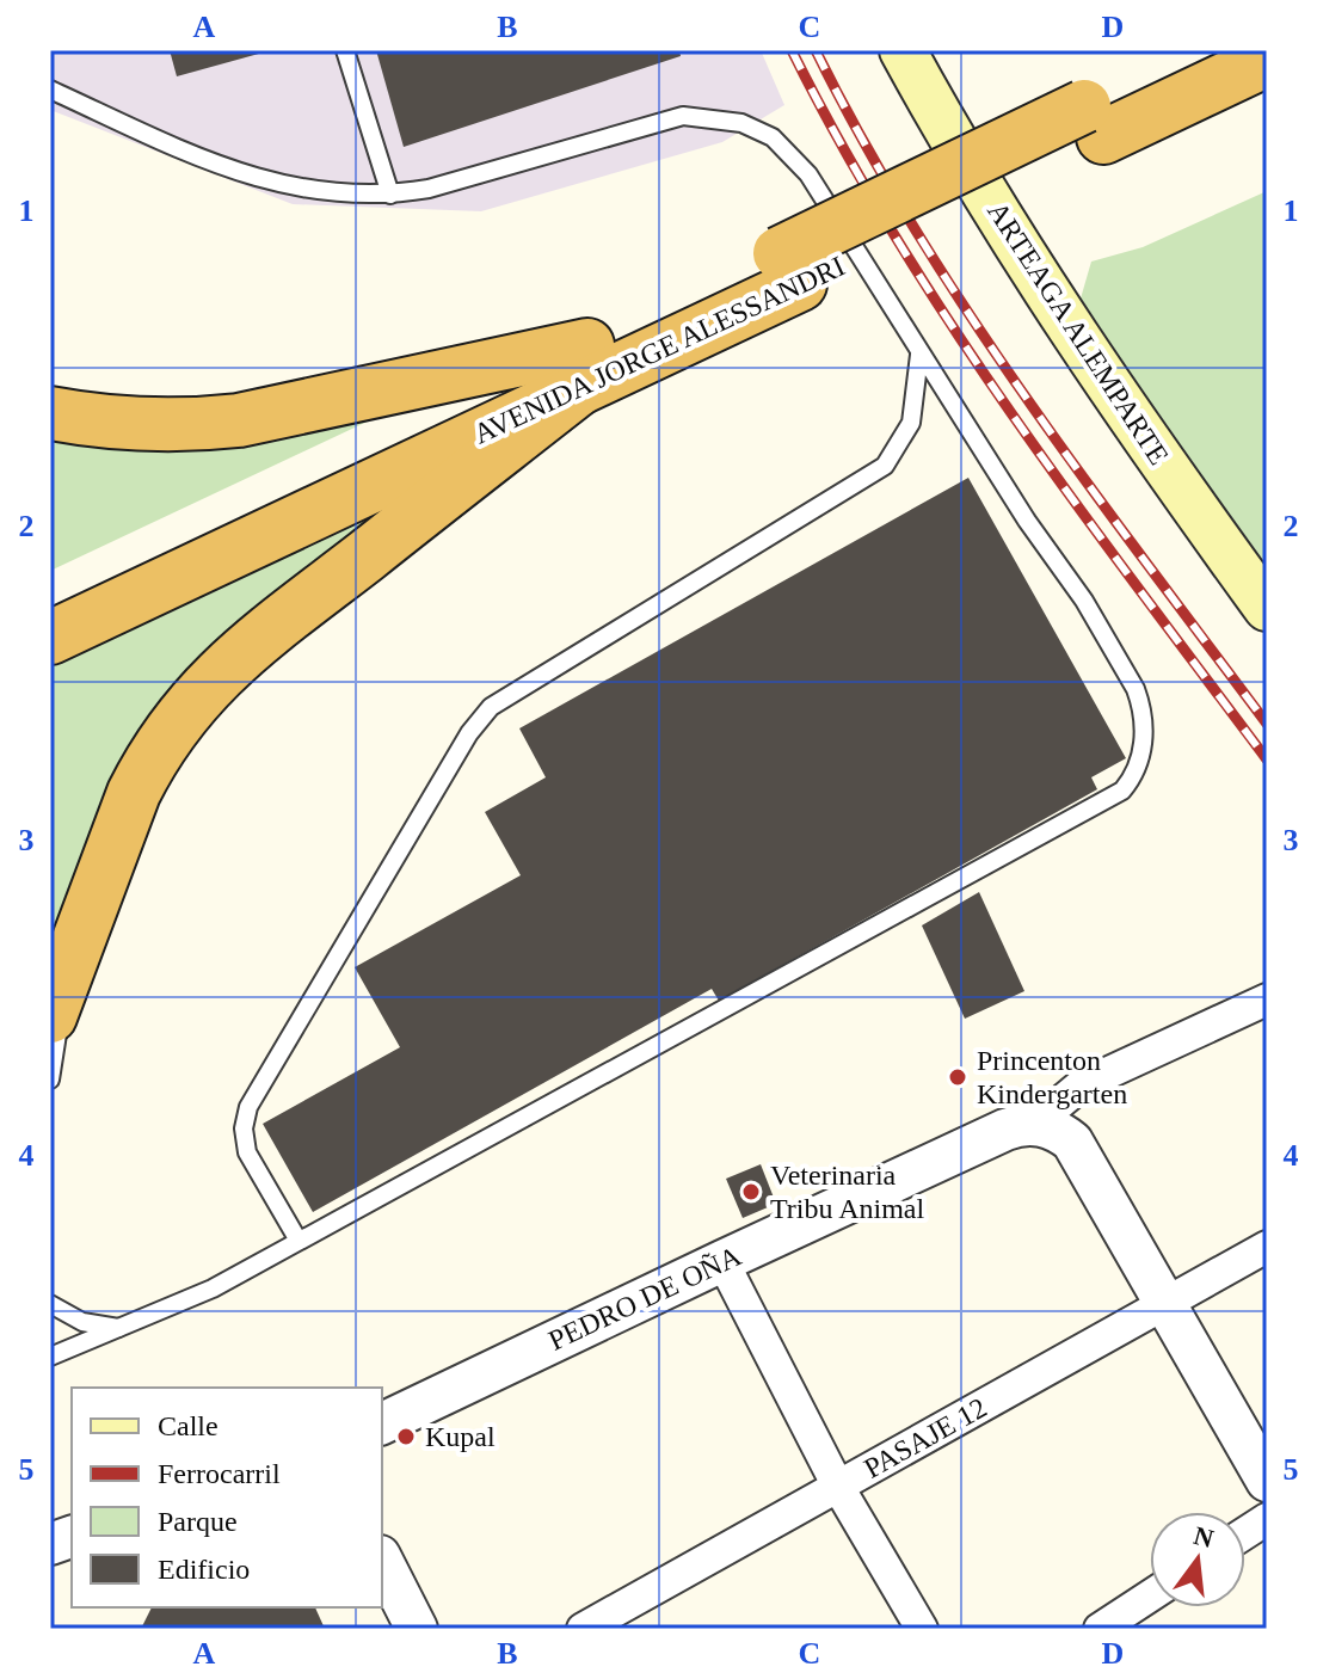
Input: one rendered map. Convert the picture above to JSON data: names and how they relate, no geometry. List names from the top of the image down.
{
  "streets": {
    "highway": ["AVENIDA JORGE ALESSANDRI"],
    "main road": ["ARTEAGA ALEMPARTE"],
    "street": ["PEDRO DE OÑA", "PASAJE 12"]
  },
  "places": ["Princenton Kindergarten", "Veterinaria Tribu Animal", "Kupal"],
  "legend": [
    "Calle",
    "Ferrocarril",
    "Parque",
    "Edificio"
  ],
  "north": "top",
  "grid": {
    "columns": [
      "A",
      "B",
      "C",
      "D"
    ],
    "rows": [
      "1",
      "2",
      "3",
      "4",
      "5"
    ]
  }
}
